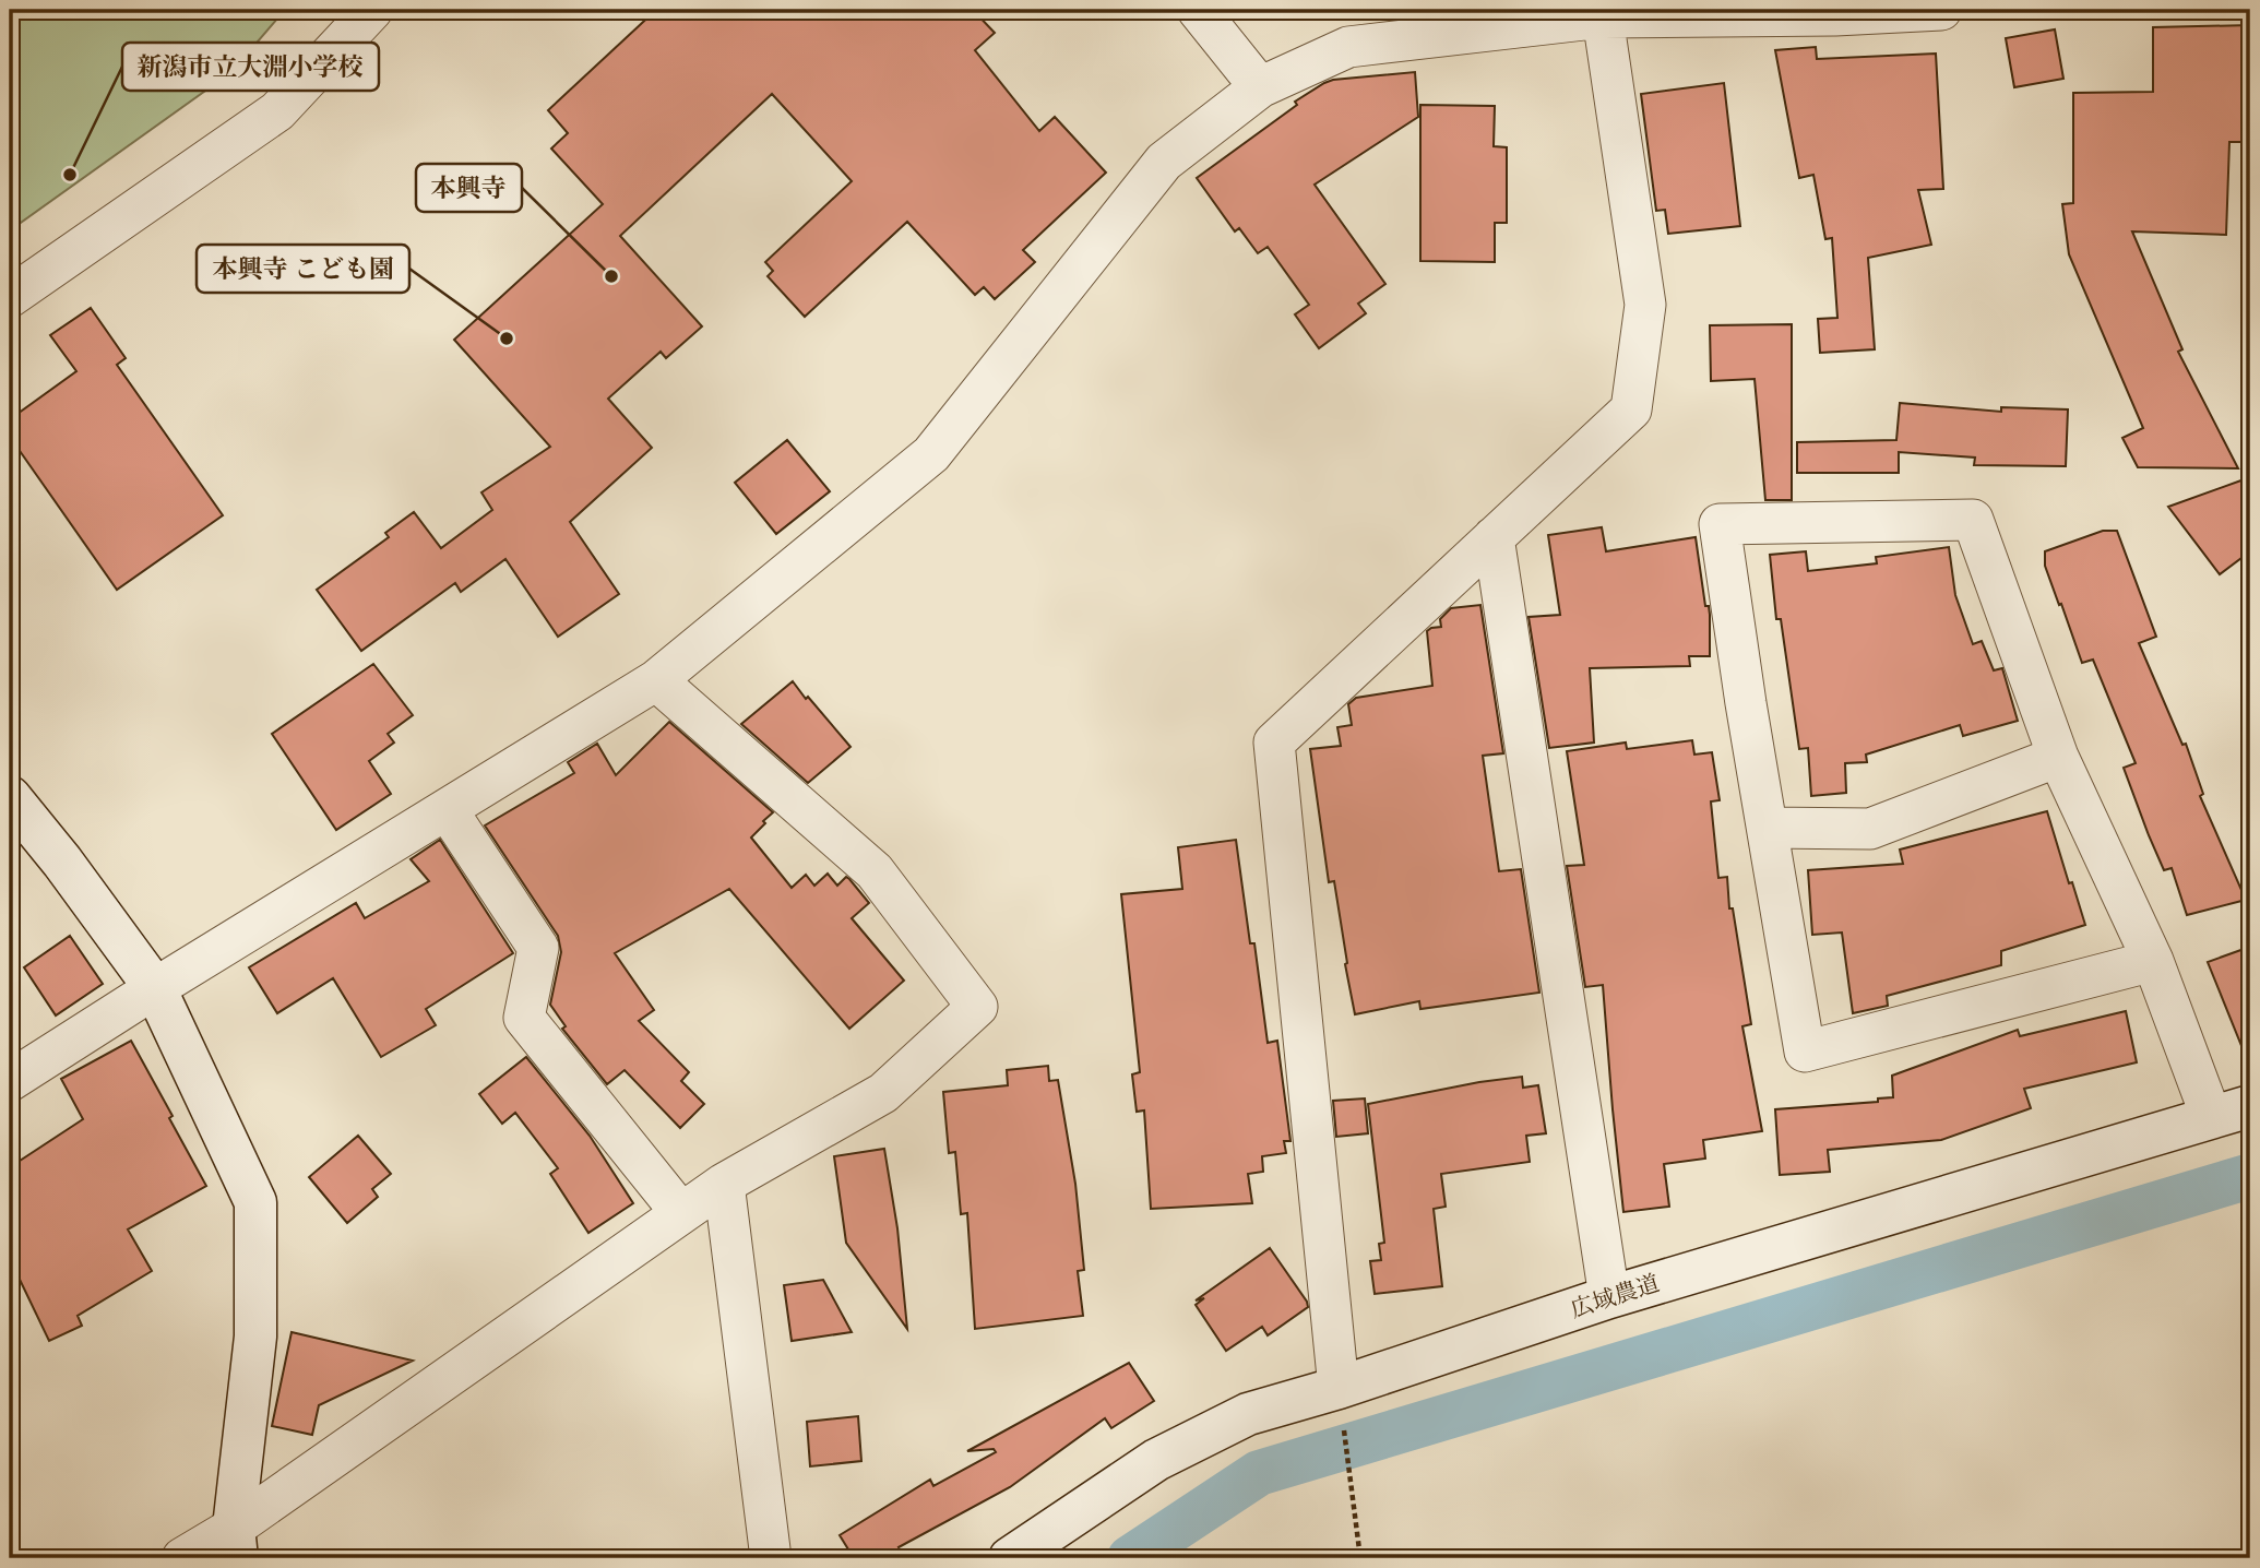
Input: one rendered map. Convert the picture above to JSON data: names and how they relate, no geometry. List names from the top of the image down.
{
  "streets": {
    "street": ["広域農道"]
  },
  "places": ["新潟市立大淵小学校", "本興寺", "本興寺 こども園"]
}
